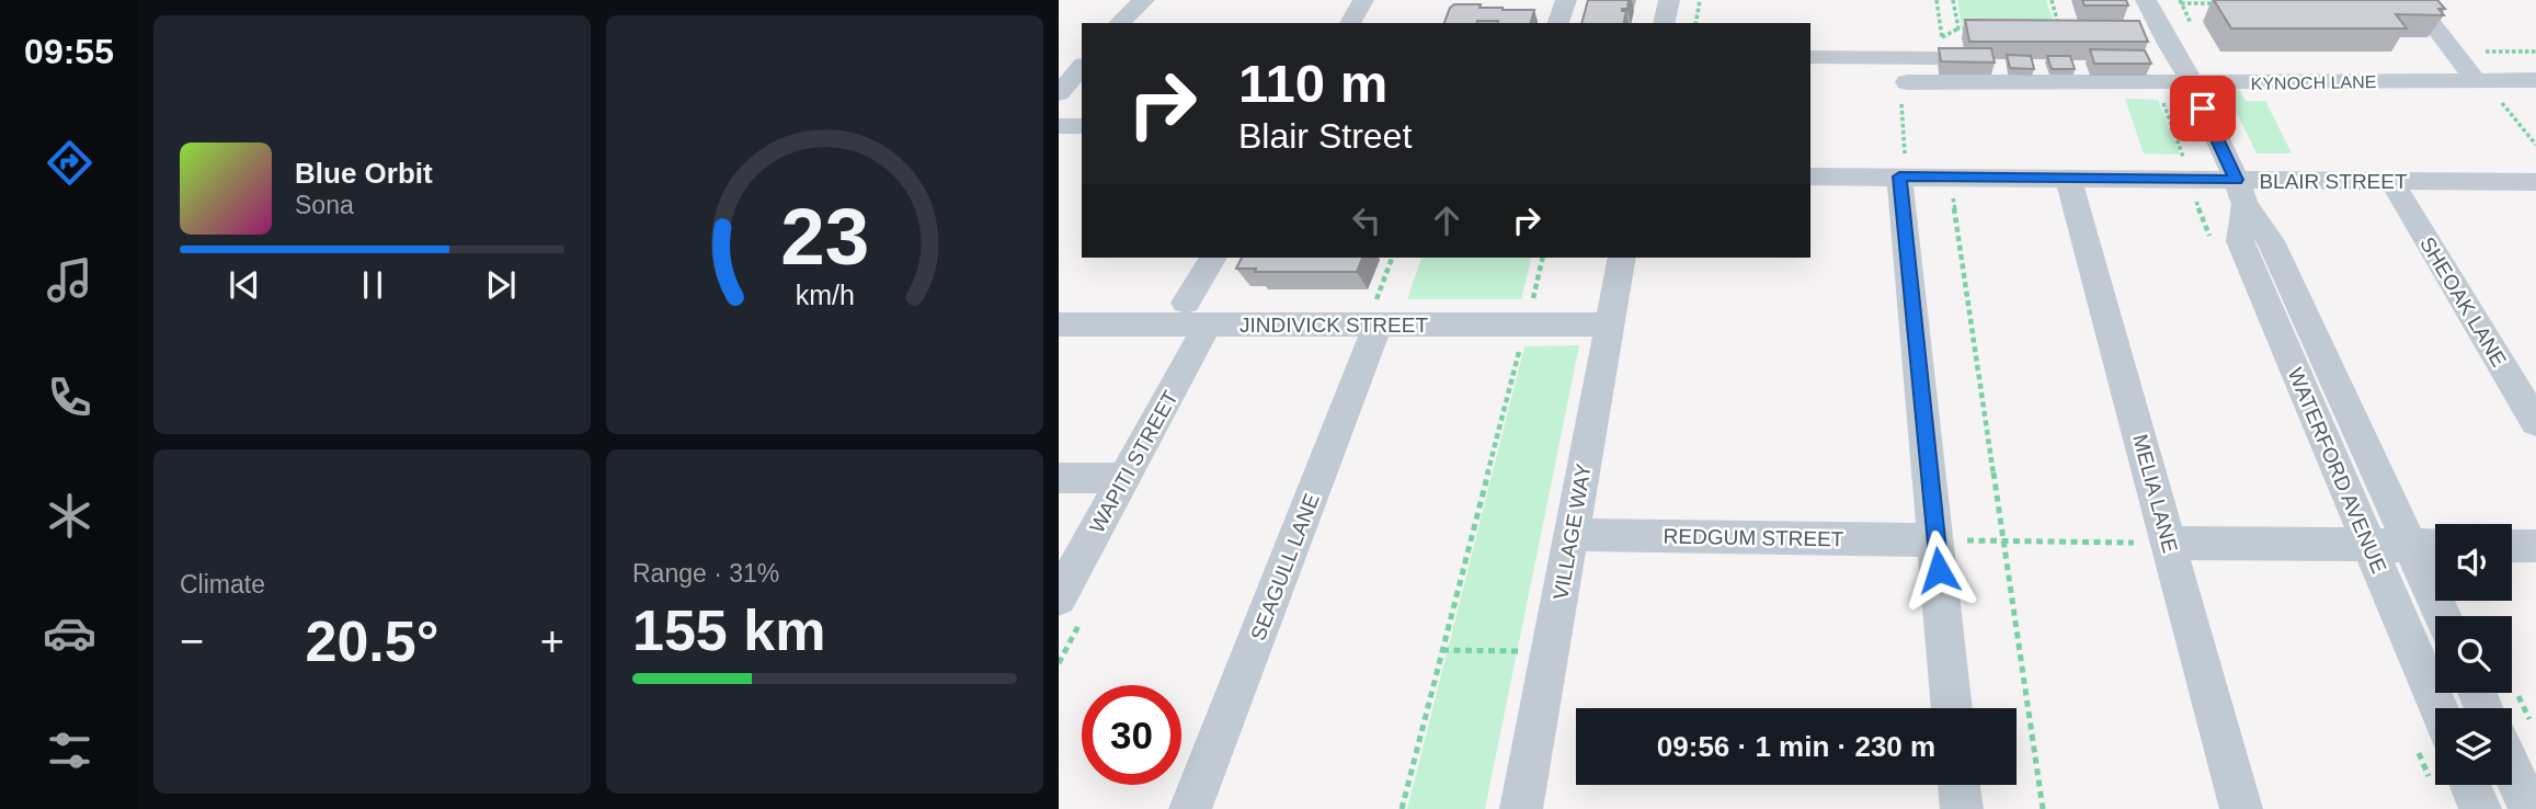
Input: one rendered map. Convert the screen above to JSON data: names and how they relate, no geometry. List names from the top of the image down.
{
  "streets": {
    "street": [
      "KYNOCH LANE",
      "BLAIR STREET",
      "SHEOAK LANE",
      "JINDIVICK STREET",
      "WAPITI STREET",
      "WATERFORD AVENUE",
      "MELIA LANE",
      "VILLAGE WAY",
      "REDGUM STREET",
      "SEAGULL LANE"
    ]
  },
  "crossings": [
    ["KYNOCH LANE", "WATERFORD AVENUE"],
    ["BLAIR STREET", "SHEOAK LANE"],
    ["BLAIR STREET", "WATERFORD AVENUE"],
    ["BLAIR STREET", "MELIA LANE"],
    ["JINDIVICK STREET", "WAPITI STREET"],
    ["JINDIVICK STREET", "VILLAGE WAY"],
    ["JINDIVICK STREET", "SEAGULL LANE"],
    ["VILLAGE WAY", "REDGUM STREET"]
  ],
  "page": {
    "tabs": "09:55",
    "turn": ["110 m", "Blair Street"],
    "song": ["Blue Orbit", "Sona"],
    "tile": [
      "Climate",
      ["Range · 31%", "155 km"]
    ],
    "heat": ["−", "20.5°", "+"],
    "limit": "30",
    "trip": "09:56 · 1 min · 230 m",
    "gauge": ["23", "km/h"]
  }
}
